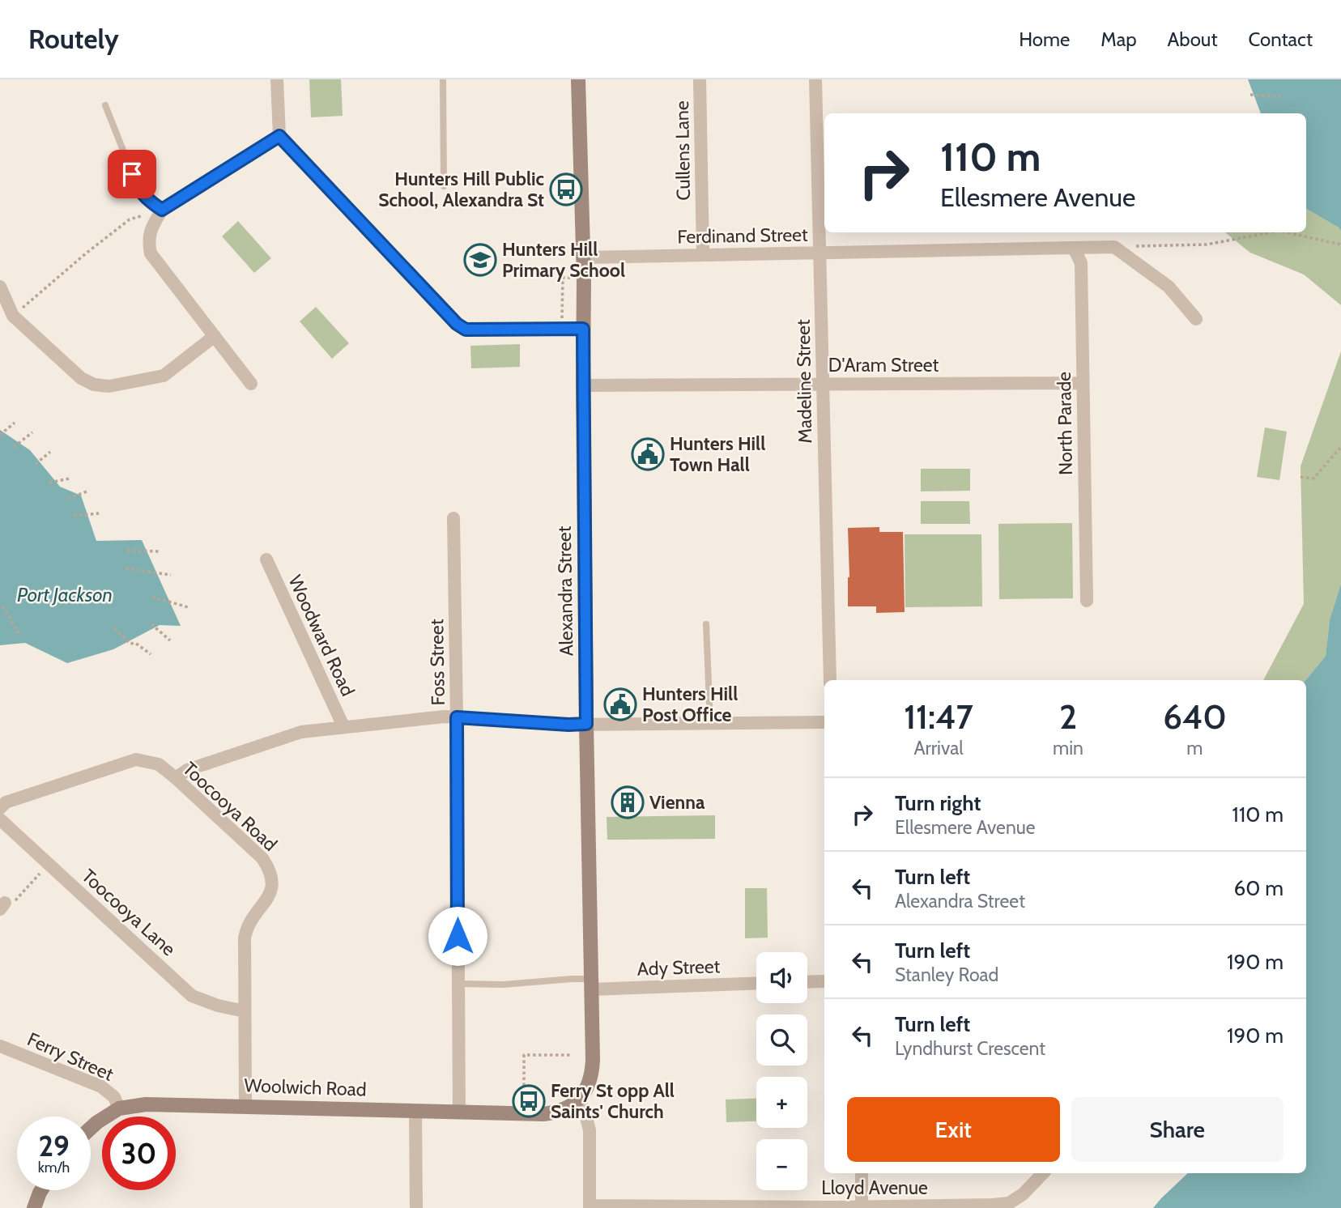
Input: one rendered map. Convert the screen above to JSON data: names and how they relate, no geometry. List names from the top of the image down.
{
  "streets": {
    "street": [
      "Cullens Lane",
      "Ferdinand Street",
      "D'Aram Street",
      "Madeline Street",
      "North Parade",
      "Alexandra Street",
      "Woodward Road",
      "Foss Street",
      "Toocooya Road",
      "Toocooya Lane",
      "Ady Street",
      "Ferry Street",
      "Woolwich Road",
      "Lloyd Avenue"
    ]
  },
  "crossings": [
    ["Cullens Lane", "Ferdinand Street"],
    ["Ferdinand Street", "Madeline Street"],
    ["Ferdinand Street", "North Parade"],
    ["Ferdinand Street", "Alexandra Street"],
    ["D'Aram Street", "Madeline Street"],
    ["D'Aram Street", "North Parade"],
    ["D'Aram Street", "Alexandra Street"],
    ["Alexandra Street", "Ady Street"],
    ["Alexandra Street", "Woolwich Road"],
    ["Foss Street", "Woolwich Road"],
    ["Toocooya Road", "Toocooya Lane"],
    ["Toocooya Road", "Woolwich Road"],
    ["Ferry Street", "Woolwich Road"]
  ],
  "water": ["Port Jackson"],
  "places": {
    "bus stop": ["Hunters Hill Public School, Alexandra St", "Ferry St opp All Saints' Church"],
    "school or university": ["Hunters Hill Primary School"],
    "public building": ["Hunters Hill Town Hall", "Hunters Hill Post Office"],
    "building": ["Vienna"]
  },
  "page": {
    "header": "Routely",
    "nav": [
      "Home",
      "Map",
      "About",
      "Contact"
    ],
    "turn": ["110 m", "Ellesmere Avenue"],
    "eta": [
      "11:47",
      "Arrival",
      "2",
      "min",
      "640",
      "m"
    ],
    "list": [
      {
        "name": "Turn right",
        "note": "Ellesmere Avenue",
        "value": "110 m"
      },
      {
        "name": "Turn left",
        "note": "Alexandra Street",
        "value": "60 m"
      },
      {
        "name": "Turn left",
        "note": "Stanley Road",
        "value": "190 m"
      },
      {
        "name": "Turn left",
        "note": "Lyndhurst Crescent",
        "value": "190 m"
      }
    ],
    "map_buttons": ["+", "−"],
    "buttons": ["Exit", "Share"],
    "speed": "29 km/h",
    "limit": "30"
  }
}
